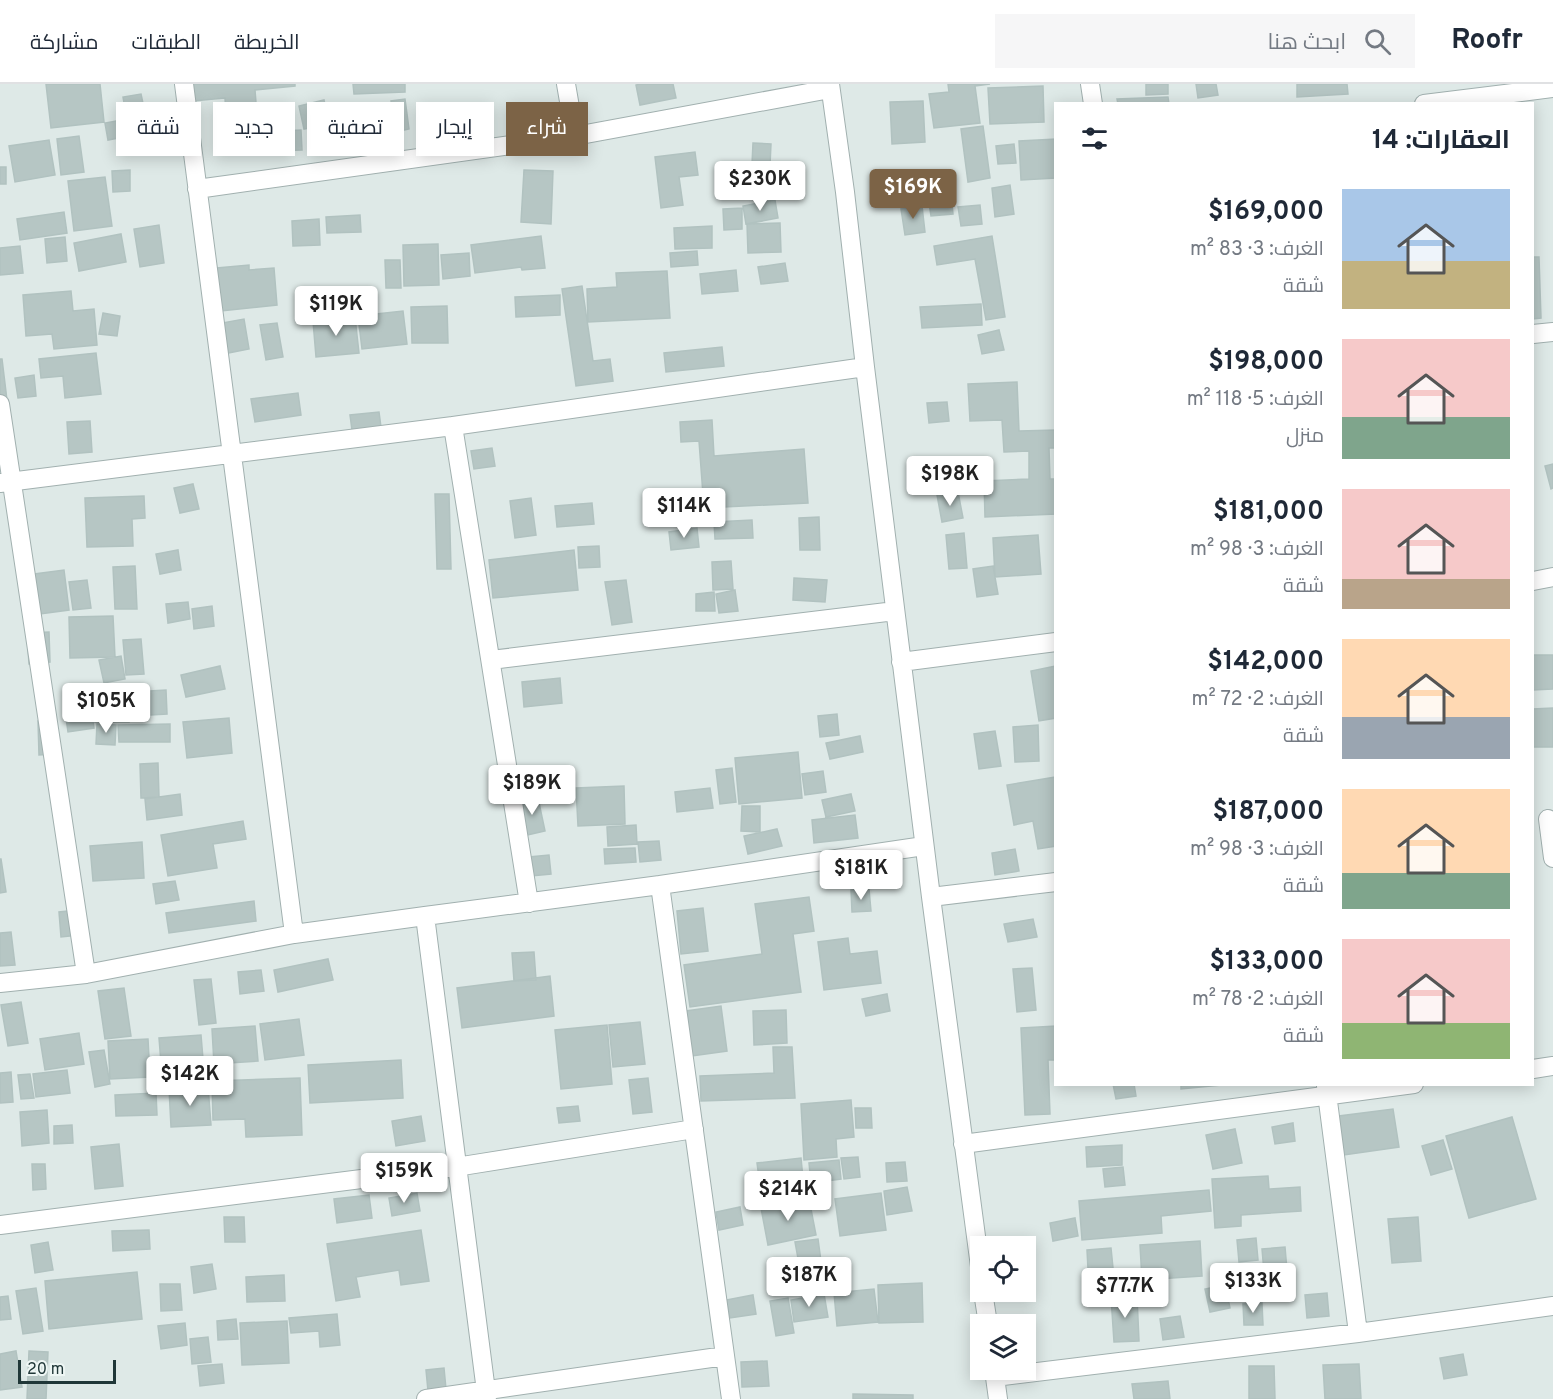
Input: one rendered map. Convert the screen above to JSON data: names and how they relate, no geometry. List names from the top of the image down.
{
  "scale_bar": "20 m",
  "page": {
    "header": "Roofr",
    "search": "ابحث هنا",
    "nav": ["الخريطة", "الطبقات", "مشاركة"],
    "chip": [
      "شراء",
      "إيجار",
      "تصفية",
      "جديد",
      "شقة"
    ],
    "heading": "العقارات: 14",
    "price": [
      "$230K",
      "$169K",
      "$119K",
      "$198K",
      "$114K",
      "$105K",
      "$189K",
      "$181K",
      "$142K",
      "$159K",
      "$214K",
      "$187K",
      "$133K",
      "$77.7K"
    ],
    "list": [
      {
        "name": "$169,000",
        "note": "الغرف: 3 · 83 m² · شقة"
      },
      {
        "name": "$198,000",
        "note": "الغرف: 5 · 118 m² · منزل"
      },
      {
        "name": "$181,000",
        "note": "الغرف: 3 · 98 m² · شقة"
      },
      {
        "name": "$142,000",
        "note": "الغرف: 2 · 72 m² · شقة"
      },
      {
        "name": "$187,000",
        "note": "الغرف: 3 · 98 m² · شقة"
      },
      {
        "name": "$133,000",
        "note": "الغرف: 2 · 78 m² · شقة"
      }
    ],
    "scale": "20 m"
  }
}
